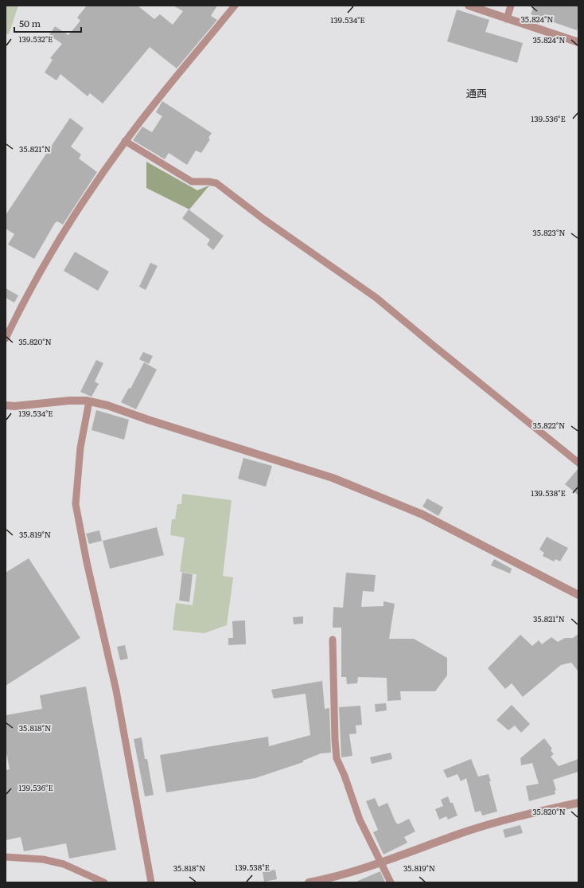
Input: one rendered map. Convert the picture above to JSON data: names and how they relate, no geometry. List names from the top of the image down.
{
  "districts": ["通西"],
  "scale_bar": "50 m",
  "coordinates": [
    "35.824°N",
    "139.534°E",
    "139.532°E",
    "139.536°E",
    "35.821°N",
    "35.823°N",
    "35.820°N",
    "35.822°N",
    "139.538°E",
    "35.819°N",
    "35.818°N"
  ]
}
